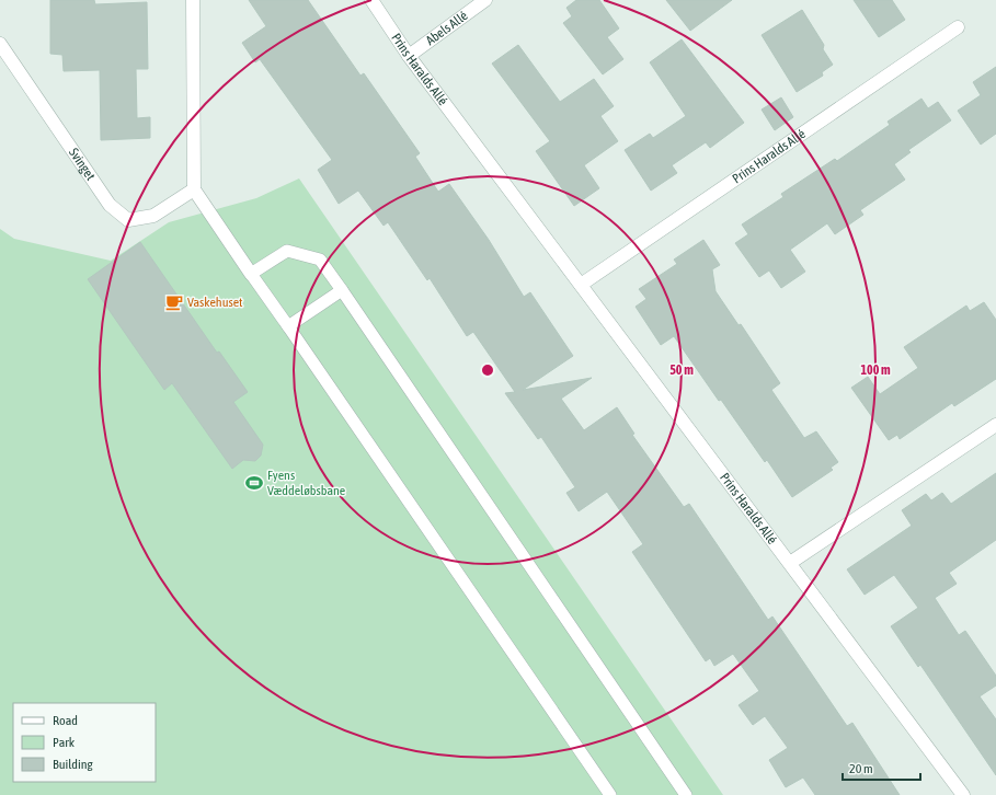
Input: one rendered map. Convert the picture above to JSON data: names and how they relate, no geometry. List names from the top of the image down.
{
  "streets": {
    "street": ["Abels Allé", "Prins Haralds Allé", "Svinget"]
  },
  "crossings": [
    ["Abels Allé", "Prins Haralds Allé"]
  ],
  "places": {
    "cafe": ["Vaskehuset"],
    "sports": ["Fyens Væddeløbsbane"]
  },
  "legend": ["Road", "Park", "Building"],
  "scale_bar": "20 m",
  "rings": ["50 m", "100 m"]
}
